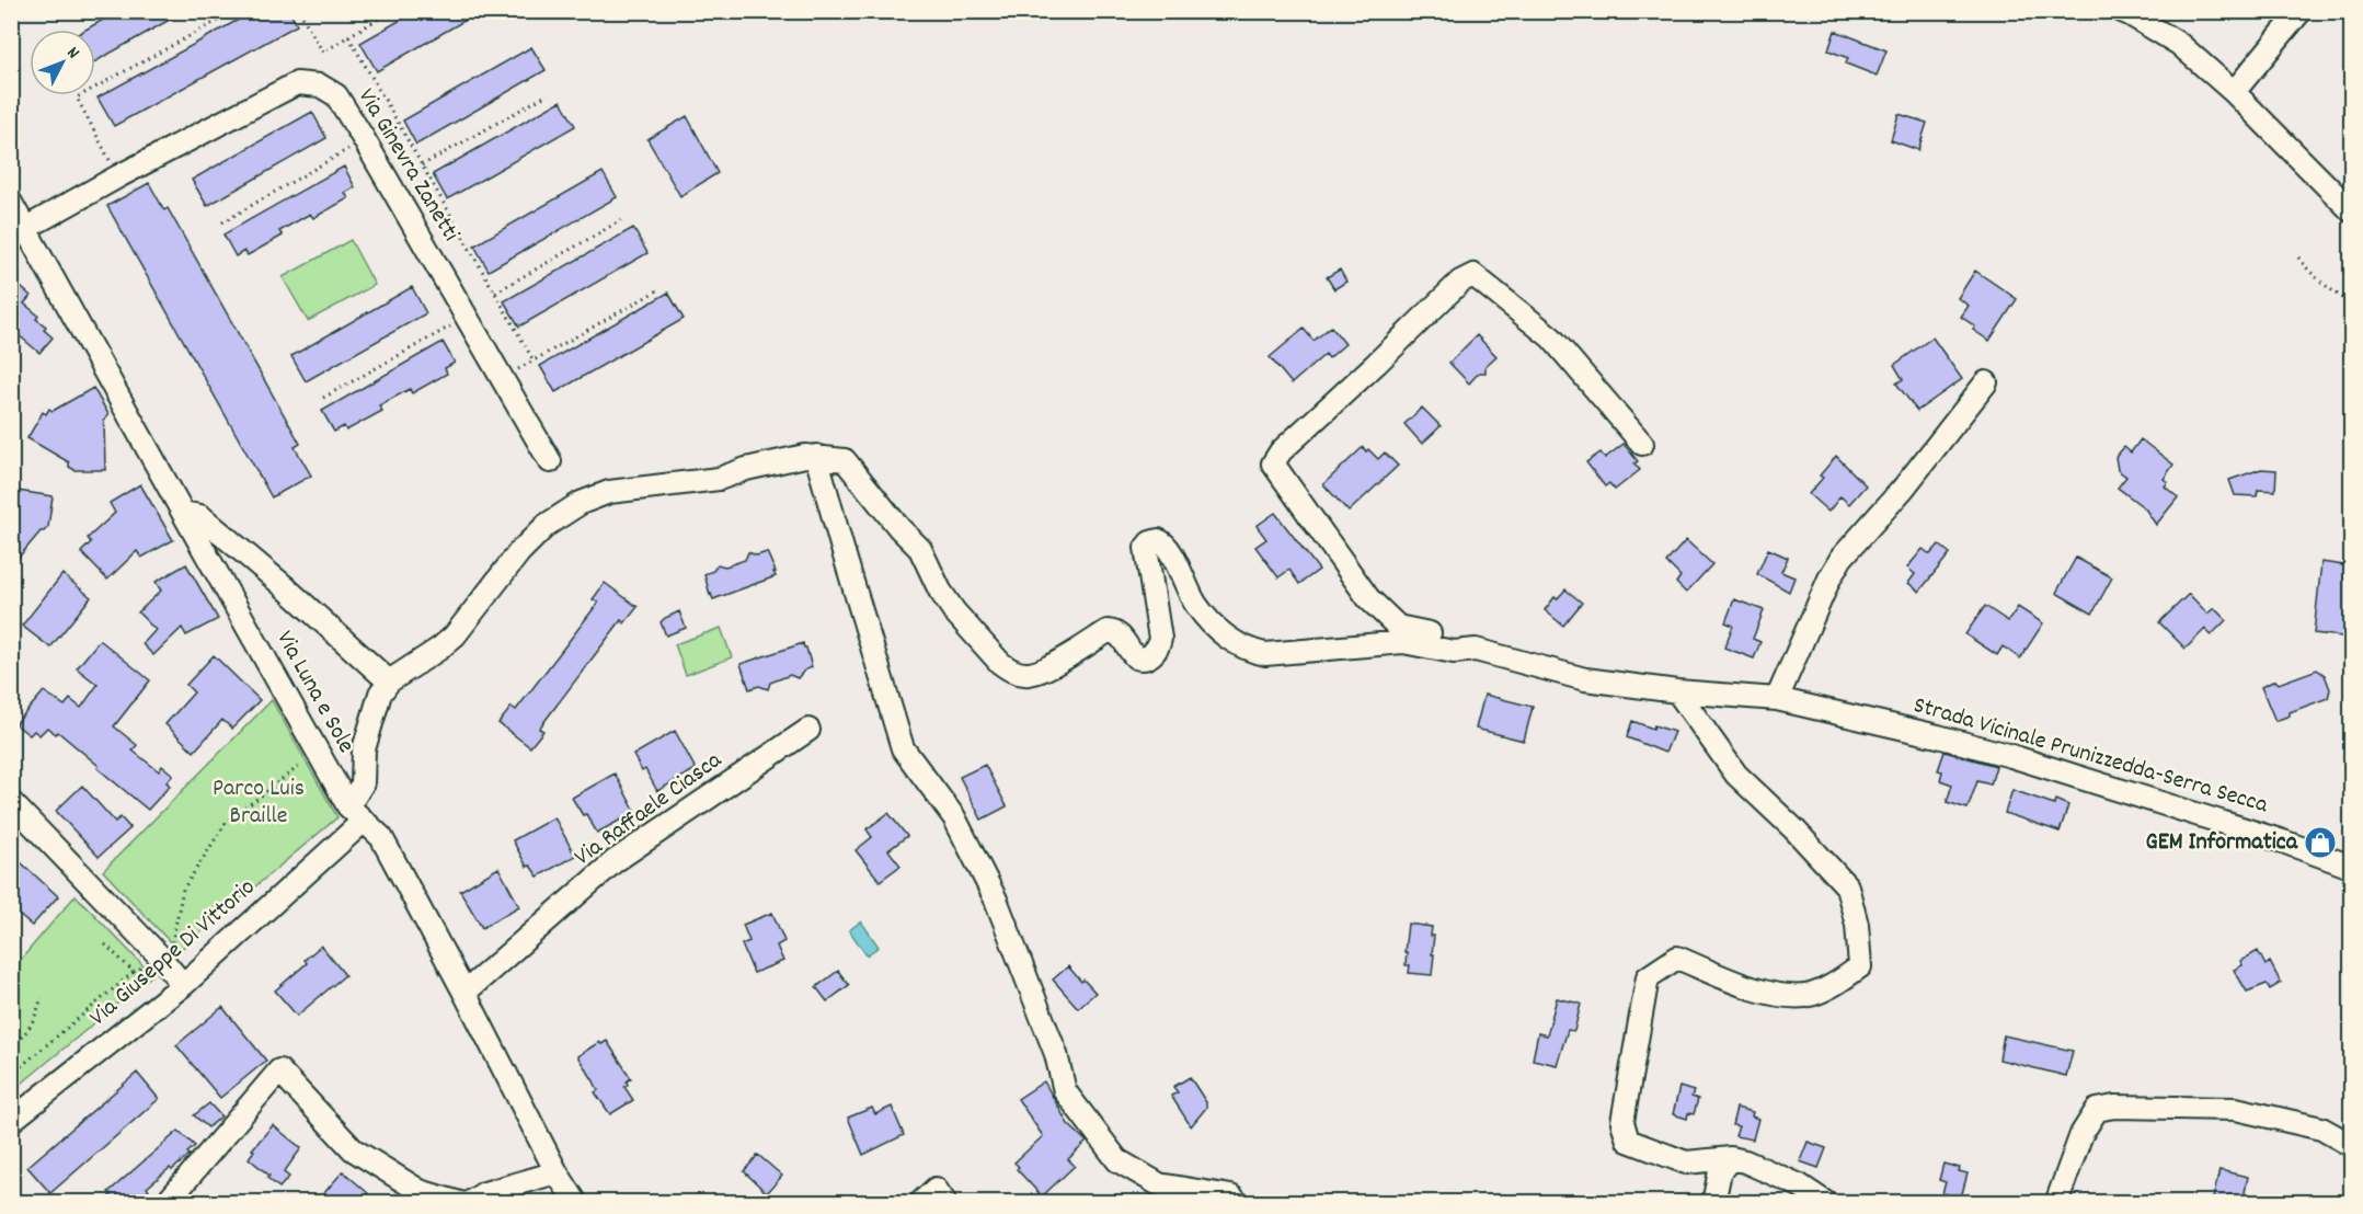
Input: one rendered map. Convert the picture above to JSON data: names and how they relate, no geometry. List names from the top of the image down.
{
  "streets": {
    "street": [
      "Via Ginevra Zanetti",
      "Via Luna e Sole",
      "Strada Vicinale Prunizzedda-Serra Secca",
      "Via Raffaele Ciasca",
      "Via Giuseppe Di Vittorio"
    ]
  },
  "crossings": [
    ["Via Ginevra Zanetti", "Via Luna e Sole"],
    ["Via Luna e Sole", "Via Raffaele Ciasca"],
    ["Via Luna e Sole", "Via Giuseppe Di Vittorio"]
  ],
  "parks": ["Parco Luis Braille"],
  "places": {
    "shop": ["GEM Informatica"]
  },
  "north": "top right"
}
